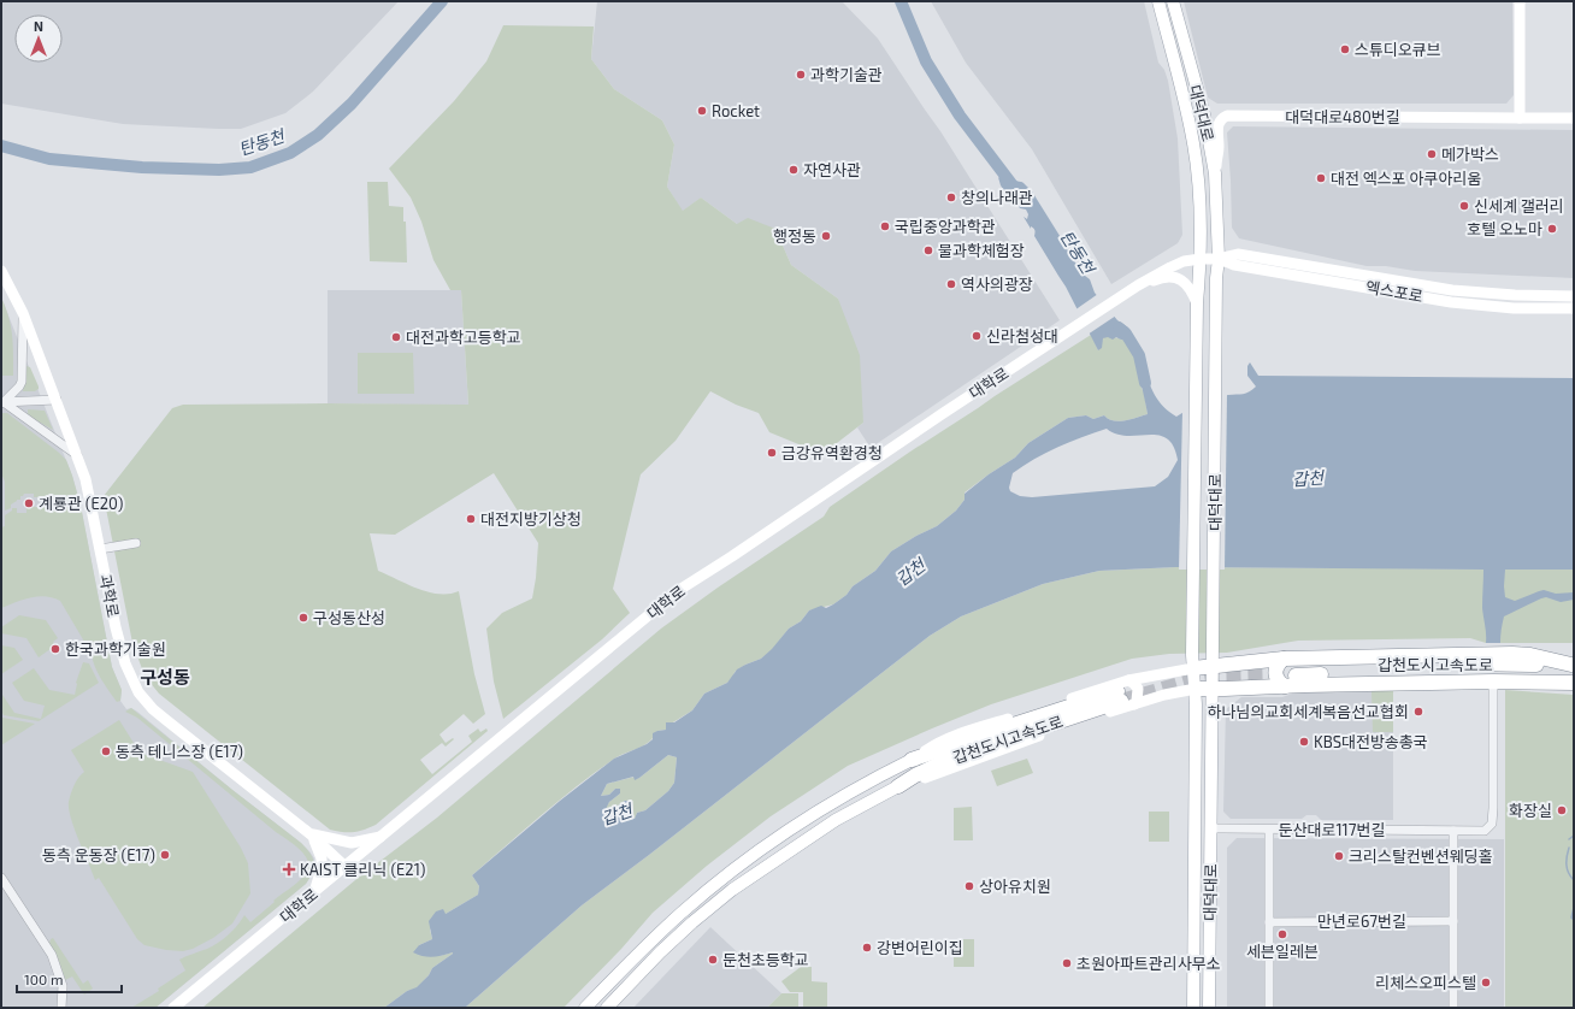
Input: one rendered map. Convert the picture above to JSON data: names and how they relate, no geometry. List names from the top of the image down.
{
  "streets": {
    "highway": ["갑천도시고속도로"],
    "main road": [
      "대덕대로",
      "대덕대로480번길",
      "엑스포로",
      "대학로",
      "과학로"
    ],
    "street": ["둔산대로117번길", "만년로67번길"]
  },
  "crossings": [
    ["대덕대로", "대덕대로480번길"],
    ["대덕대로", "엑스포로"],
    ["대덕대로", "대학로"],
    ["대덕대로", "둔산대로117번길"],
    ["엑스포로", "대학로"],
    ["대학로", "과학로"]
  ],
  "districts": ["구성동"],
  "water": ["탄동천", "갑천"],
  "places": {
    "other": [
      "스튜디오큐브",
      "과학기술관",
      "Rocket",
      "메가박스",
      "자연사관",
      "대전 엑스포 아쿠아리움",
      "창의나래관",
      "신세계 갤러리",
      "국립중앙과학관",
      "호텔 오노마",
      "행정동",
      "물과학체험장",
      "역사의광장",
      "신라첨성대",
      "대전과학고등학교",
      "금강유역환경청",
      "계룡관 (E20)",
      "대전지방기상청",
      "구성동산성",
      "한국과학기술원",
      "하나님의교회세계복음선교협회",
      "KBS대전방송총국",
      "동측 테니스장 (E17)",
      "화장실",
      "동측 운동장 (E17)",
      "크리스탈컨벤션웨딩홀",
      "상아유치원",
      "세븐일레븐",
      "강변어린이집",
      "둔천초등학교",
      "초원아파트관리사무소",
      "리체스오피스텔"
    ],
    "health": ["KAIST 클리닉 (E21)"]
  },
  "scale_bar": "100 m",
  "north": "top"
}
